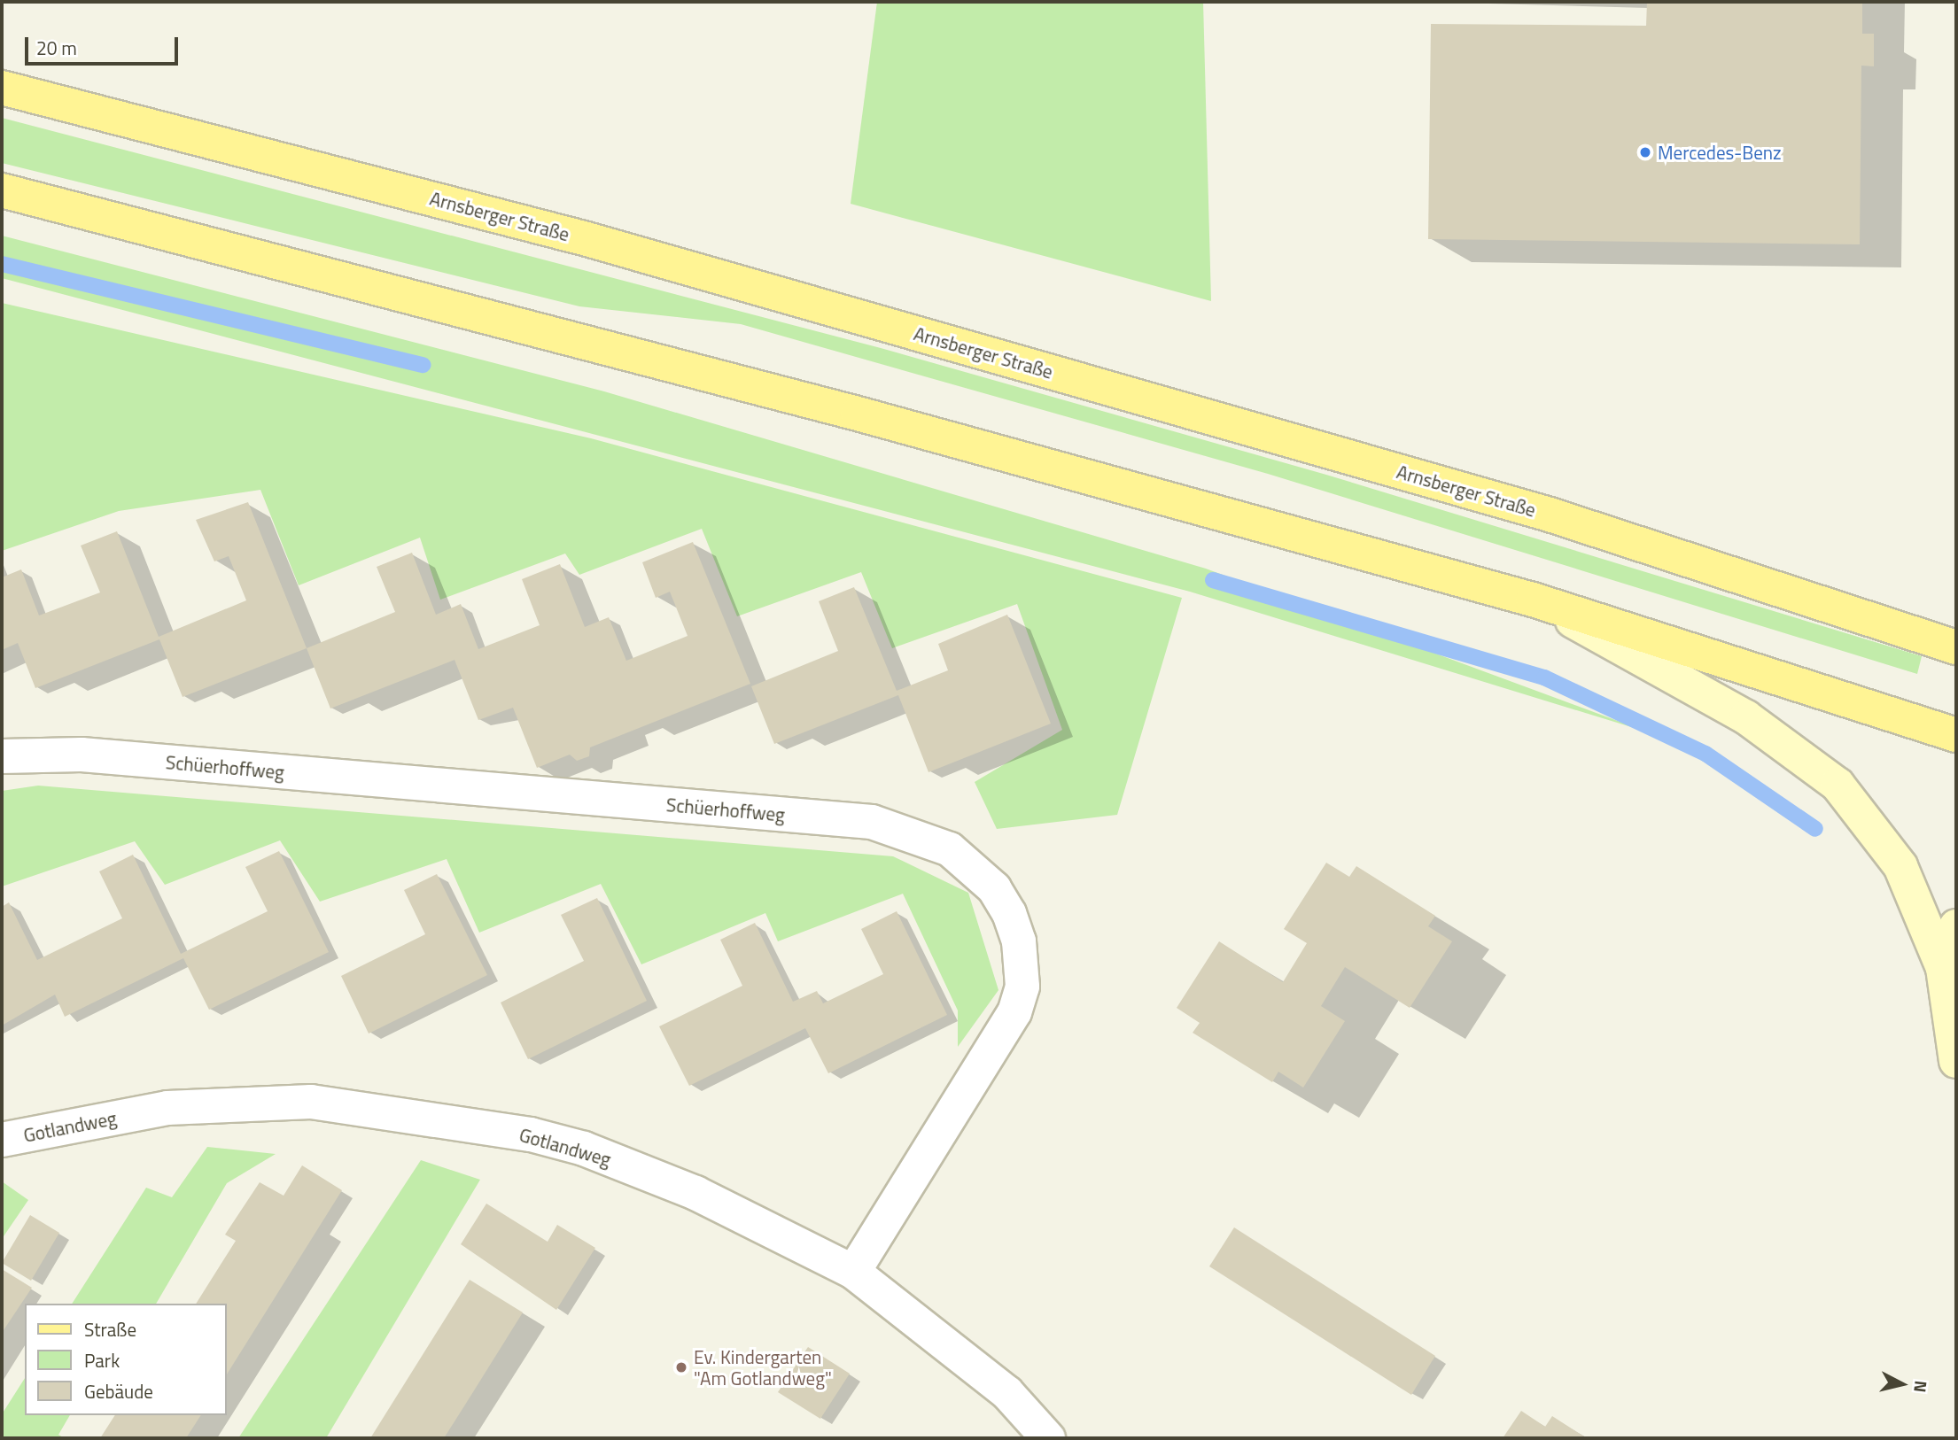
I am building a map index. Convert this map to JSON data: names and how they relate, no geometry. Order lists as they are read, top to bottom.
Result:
{
  "streets": {
    "main road": ["Arnsberger Straße"],
    "street": ["Schüerhoffweg", "Gotlandweg"]
  },
  "crossings": [
    ["Schüerhoffweg", "Gotlandweg"]
  ],
  "places": ["Mercedes-Benz", "Ev. Kindergarten \"Am Gotlandweg\""],
  "legend": ["Straße", "Park", "Gebäude"],
  "scale_bar": "20 m",
  "north": "right"
}
